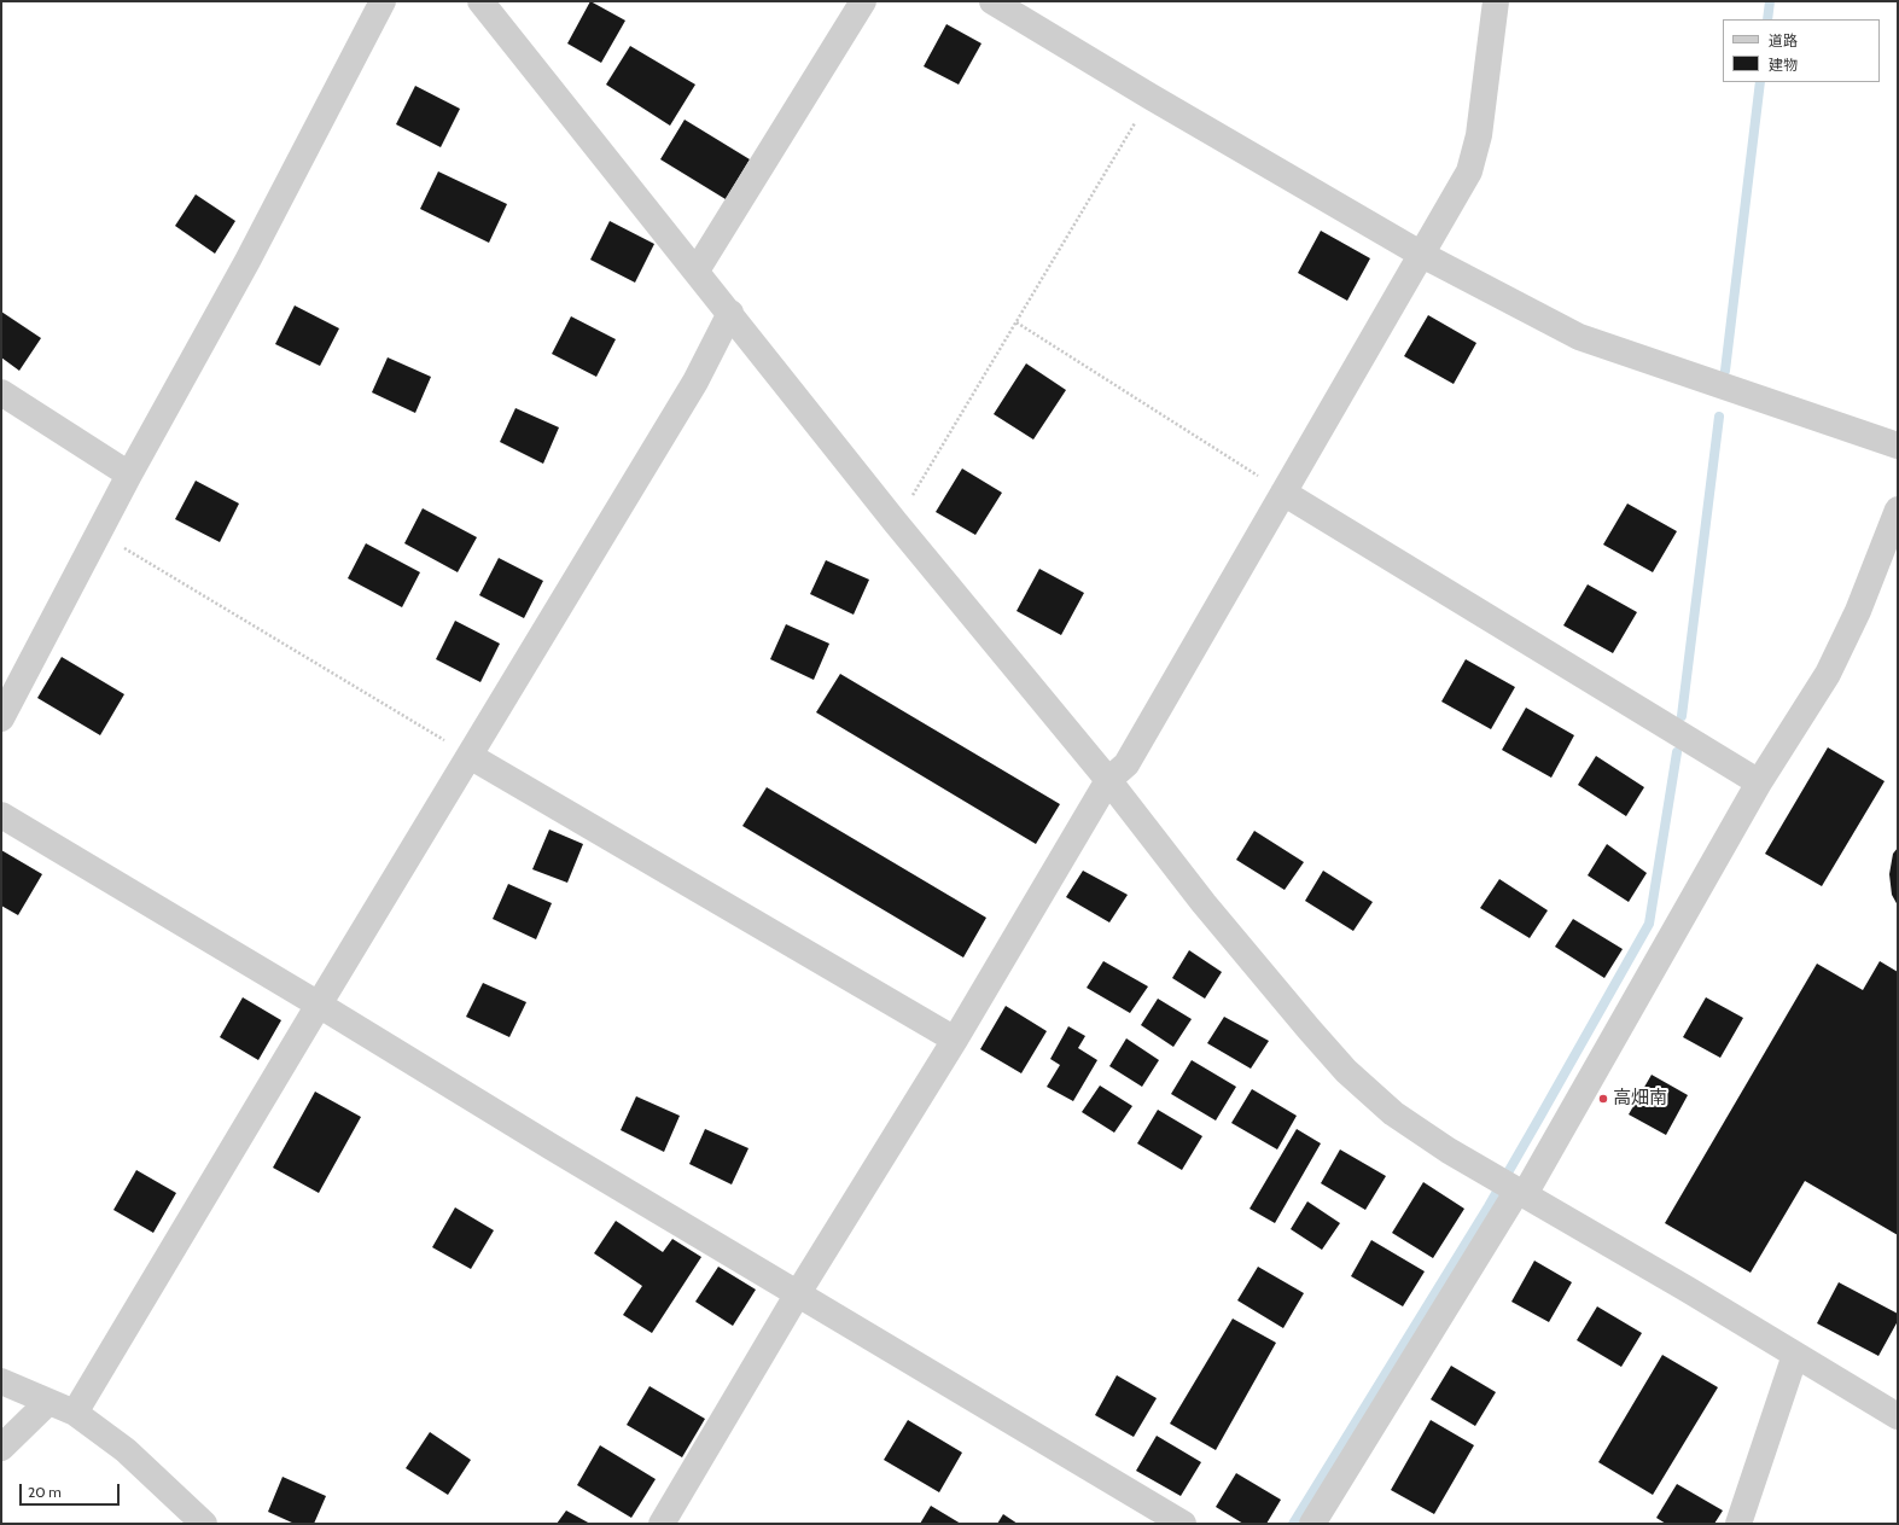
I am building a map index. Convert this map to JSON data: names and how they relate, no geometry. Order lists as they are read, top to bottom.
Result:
{
  "places": ["高畑南"],
  "legend": ["道路", "建物"],
  "scale_bar": "20 m"
}
